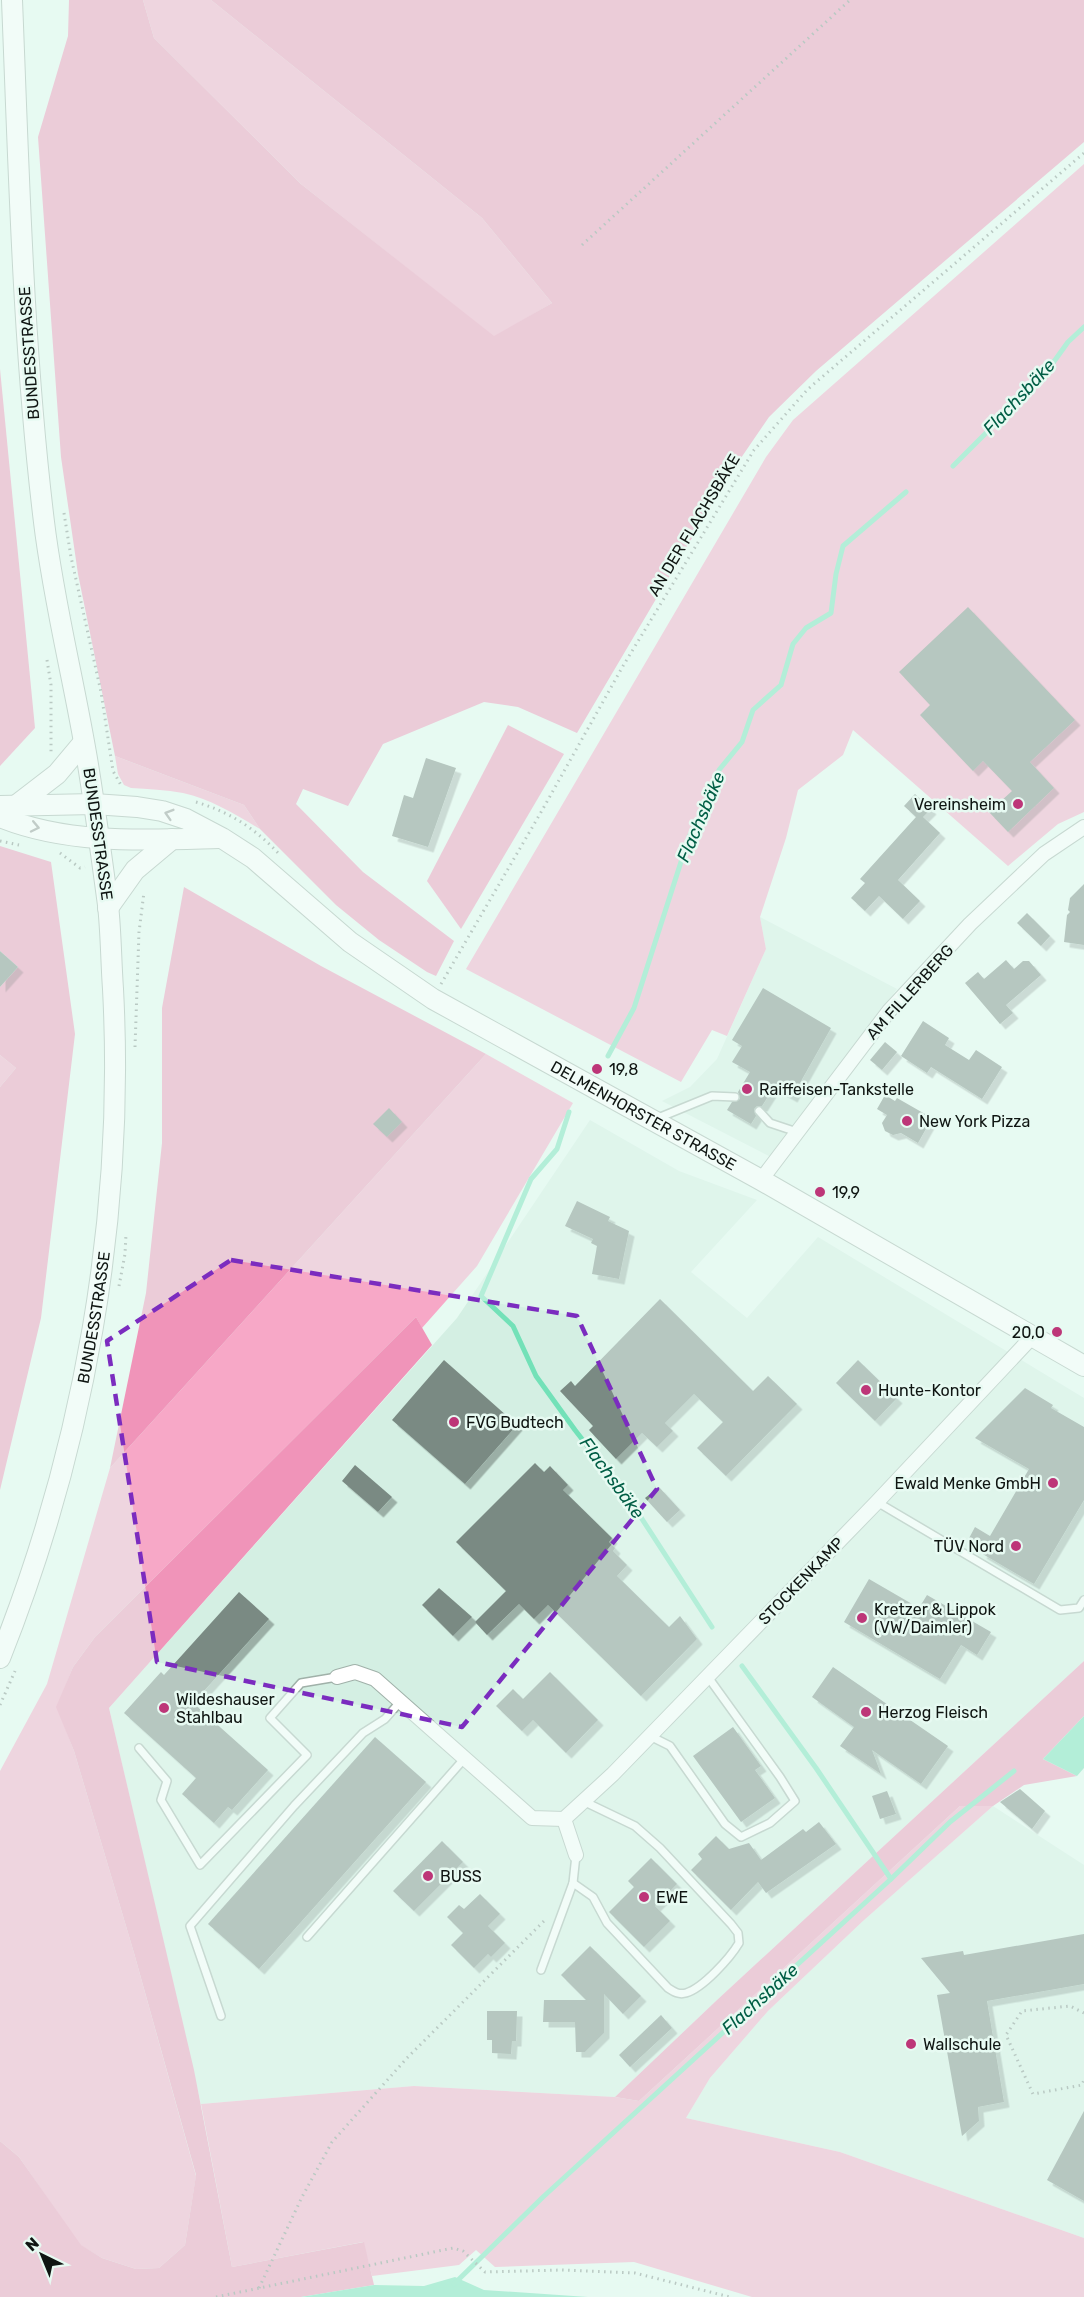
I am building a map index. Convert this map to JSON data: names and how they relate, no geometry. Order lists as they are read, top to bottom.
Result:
{
  "streets": {
    "main road": ["BUNDESSTRASSE", "DELMENHORSTER STRASSE"],
    "street": ["AM FILLERBERG", "STOCKENKAMP"],
    "path": ["AN DER FLACHSBÄKE"]
  },
  "crossings": [
    ["BUNDESSTRASSE", "DELMENHORSTER STRASSE"],
    ["AN DER FLACHSBÄKE", "DELMENHORSTER STRASSE"],
    ["AM FILLERBERG", "DELMENHORSTER STRASSE"],
    ["DELMENHORSTER STRASSE", "STOCKENKAMP"]
  ],
  "water": ["Flachsbäke"],
  "places": [
    "Vereinsheim",
    "19,8",
    "Raiffeisen-Tankstelle",
    "New York Pizza",
    "19,9",
    "20,0",
    "Hunte-Kontor",
    "FVG Budtech",
    "Ewald Menke GmbH",
    "TÜV Nord",
    "Kretzer & Lippok (VW/Daimler)",
    "Wildeshauser Stahlbau",
    "Herzog Fleisch",
    "BUSS",
    "EWE",
    "Wallschule"
  ],
  "north": "top left"
}
